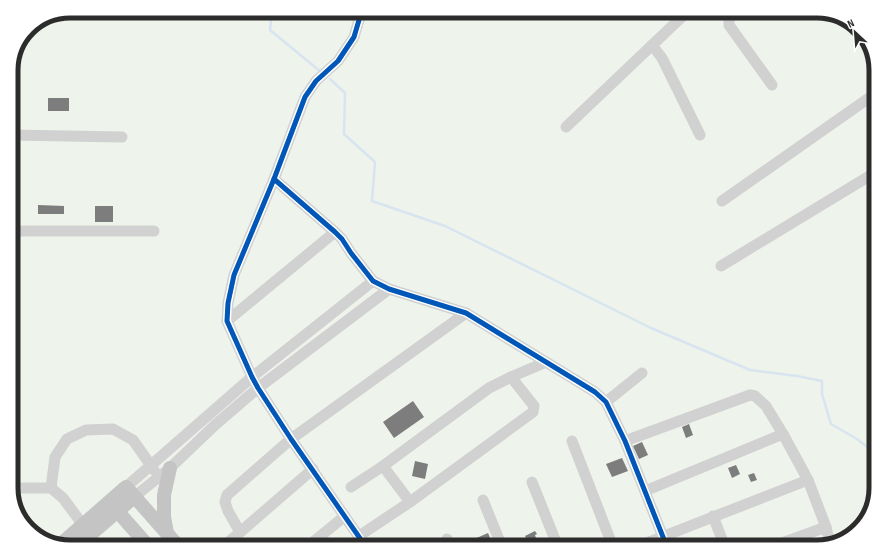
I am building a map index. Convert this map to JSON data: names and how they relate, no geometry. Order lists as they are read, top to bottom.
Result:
{
  "north": "top left"
}
